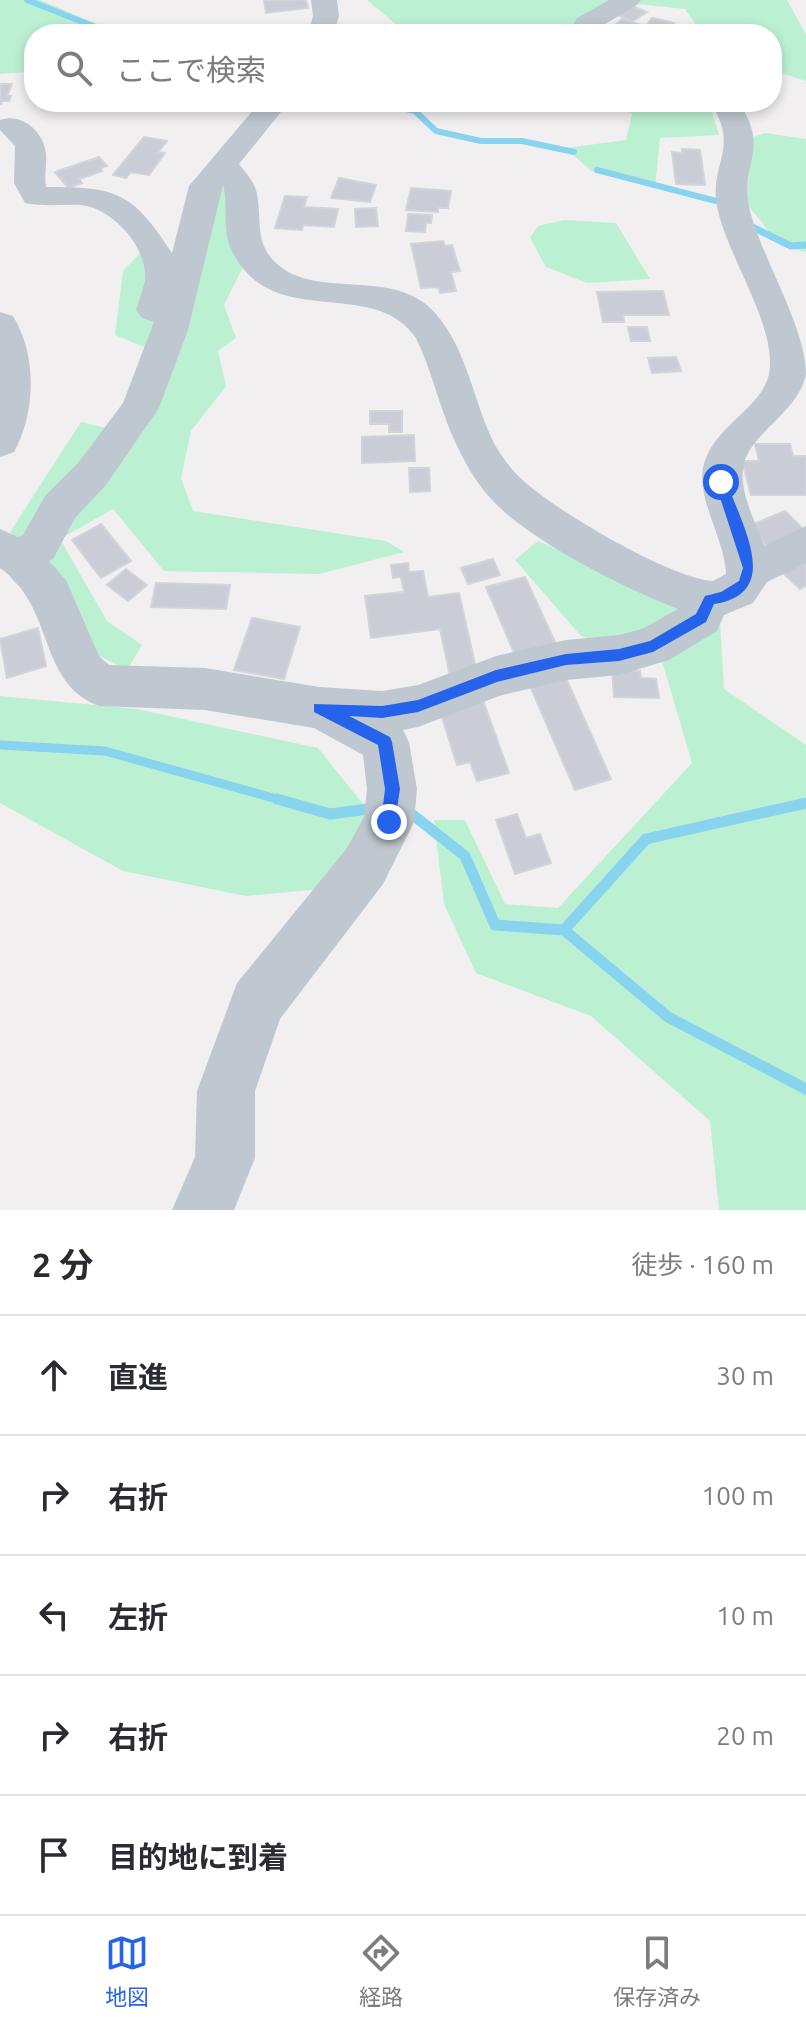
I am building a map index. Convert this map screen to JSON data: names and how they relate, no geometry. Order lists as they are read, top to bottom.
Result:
{
  "page": {
    "search": "ここで検索",
    "heading": ["2 分", "徒歩 · 160 m"],
    "list": [
      ["直進", "30 m"],
      ["右折", "100 m"],
      ["左折", "10 m"],
      ["右折", "20 m"],
      "目的地に到着"
    ],
    "nav": ["地図", "経路", "保存済み"]
  }
}
